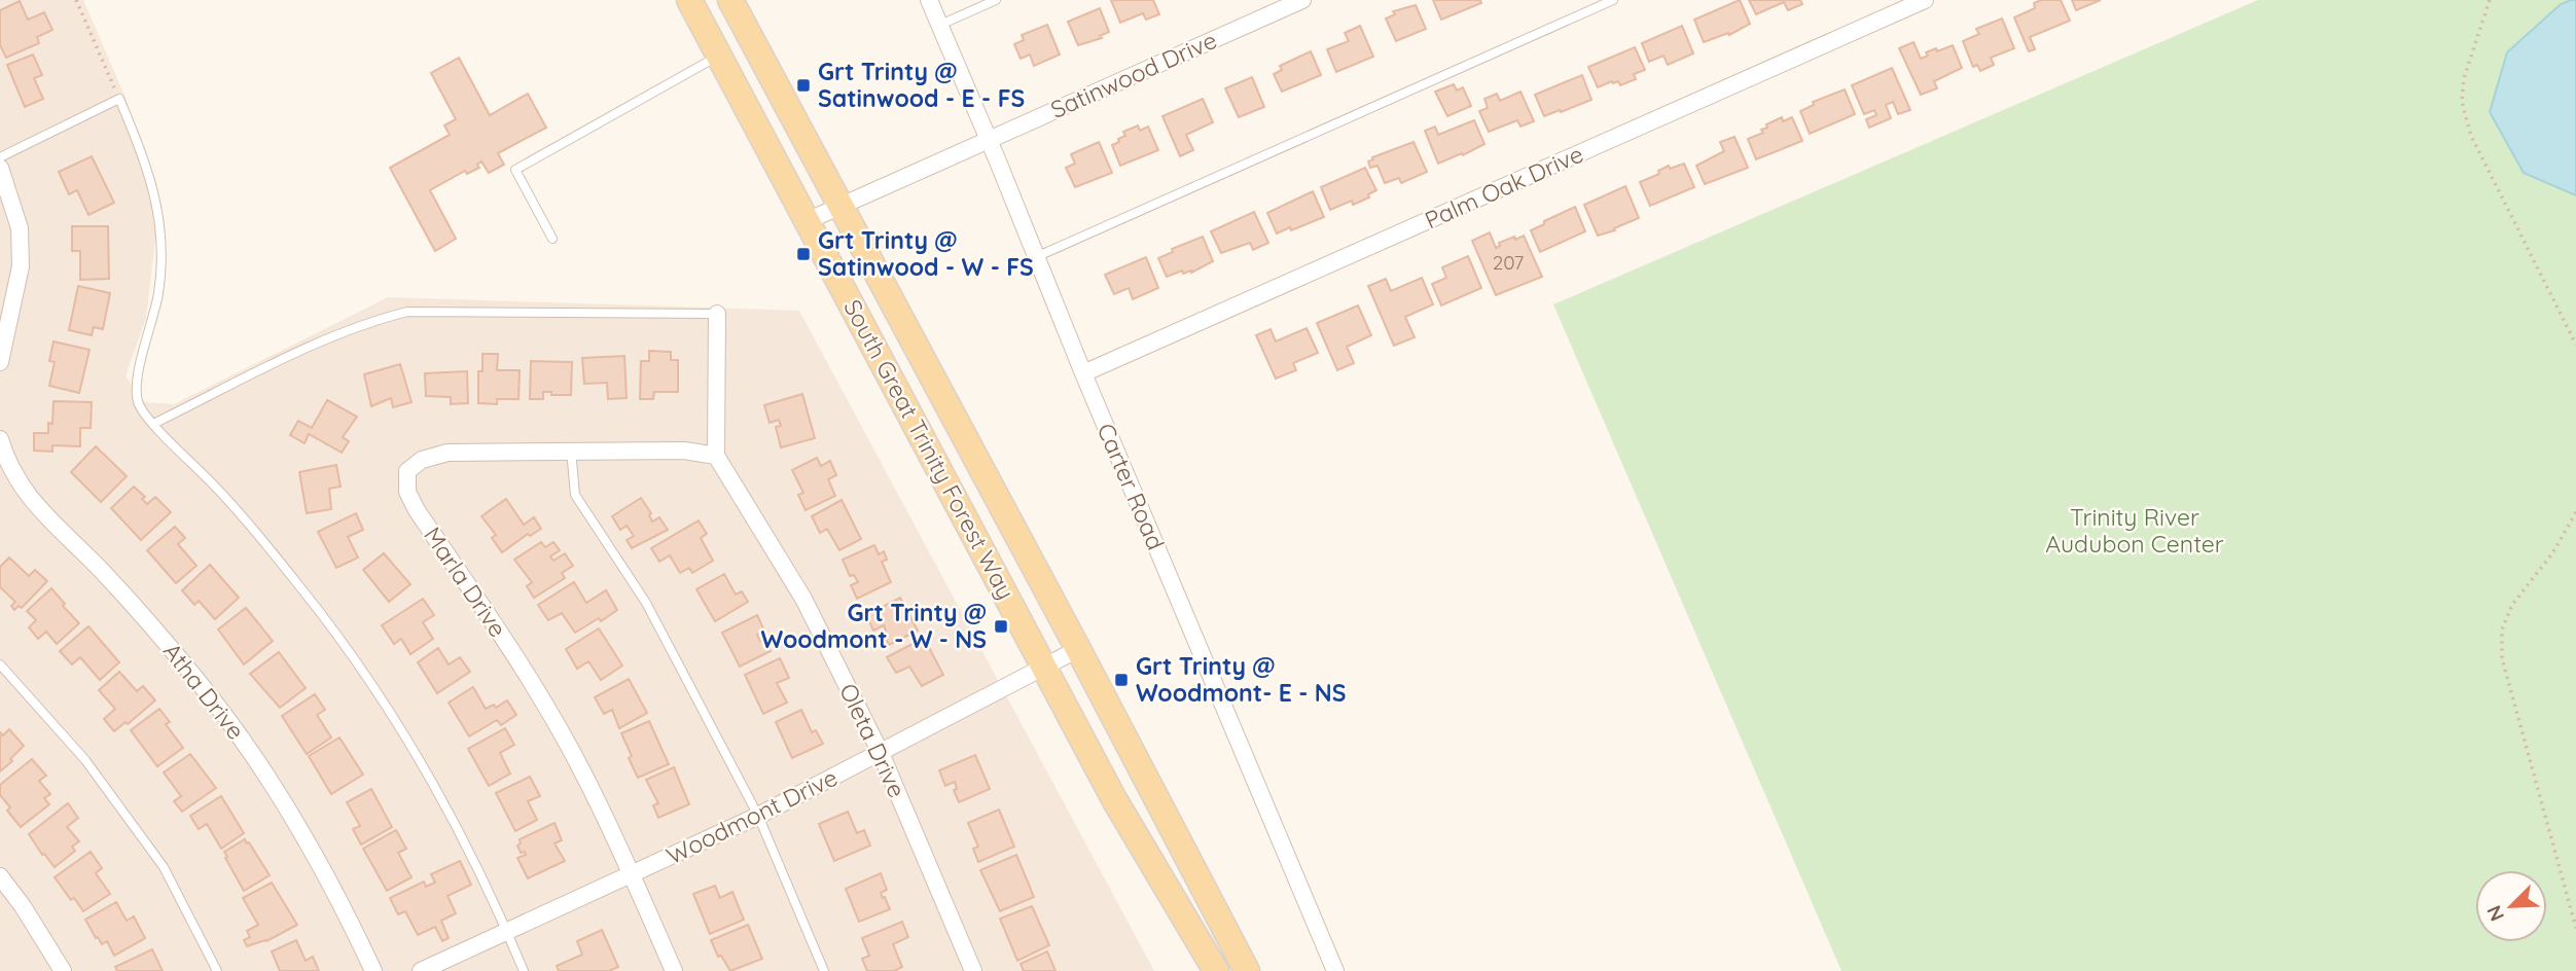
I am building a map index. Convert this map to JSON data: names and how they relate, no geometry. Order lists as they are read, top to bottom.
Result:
{
  "streets": {
    "main road": ["South Great Trinity Forest Way"],
    "street": [
      "Satinwood Drive",
      "Palm Oak Drive",
      "Carter Road",
      "Marla Drive",
      "Atha Drive",
      "Oleta Drive",
      "Woodmont Drive"
    ]
  },
  "crossings": [
    ["Satinwood Drive", "South Great Trinity Forest Way"],
    ["Satinwood Drive", "Carter Road"],
    ["Palm Oak Drive", "Carter Road"],
    ["South Great Trinity Forest Way", "Woodmont Drive"],
    ["Marla Drive", "Oleta Drive"],
    ["Marla Drive", "Woodmont Drive"],
    ["Oleta Drive", "Woodmont Drive"]
  ],
  "parks": ["Trinity River Audubon Center"],
  "places": {
    "transit": [
      "Grt Trinty @ Satinwood - E - FS",
      "Grt Trinty @ Satinwood - W - FS",
      "Grt Trinty @ Woodmont - W - NS",
      "Grt Trinty @ Woodmont- E - NS"
    ]
  },
  "house_numbers": ["207"],
  "north": "bottom left"
}
